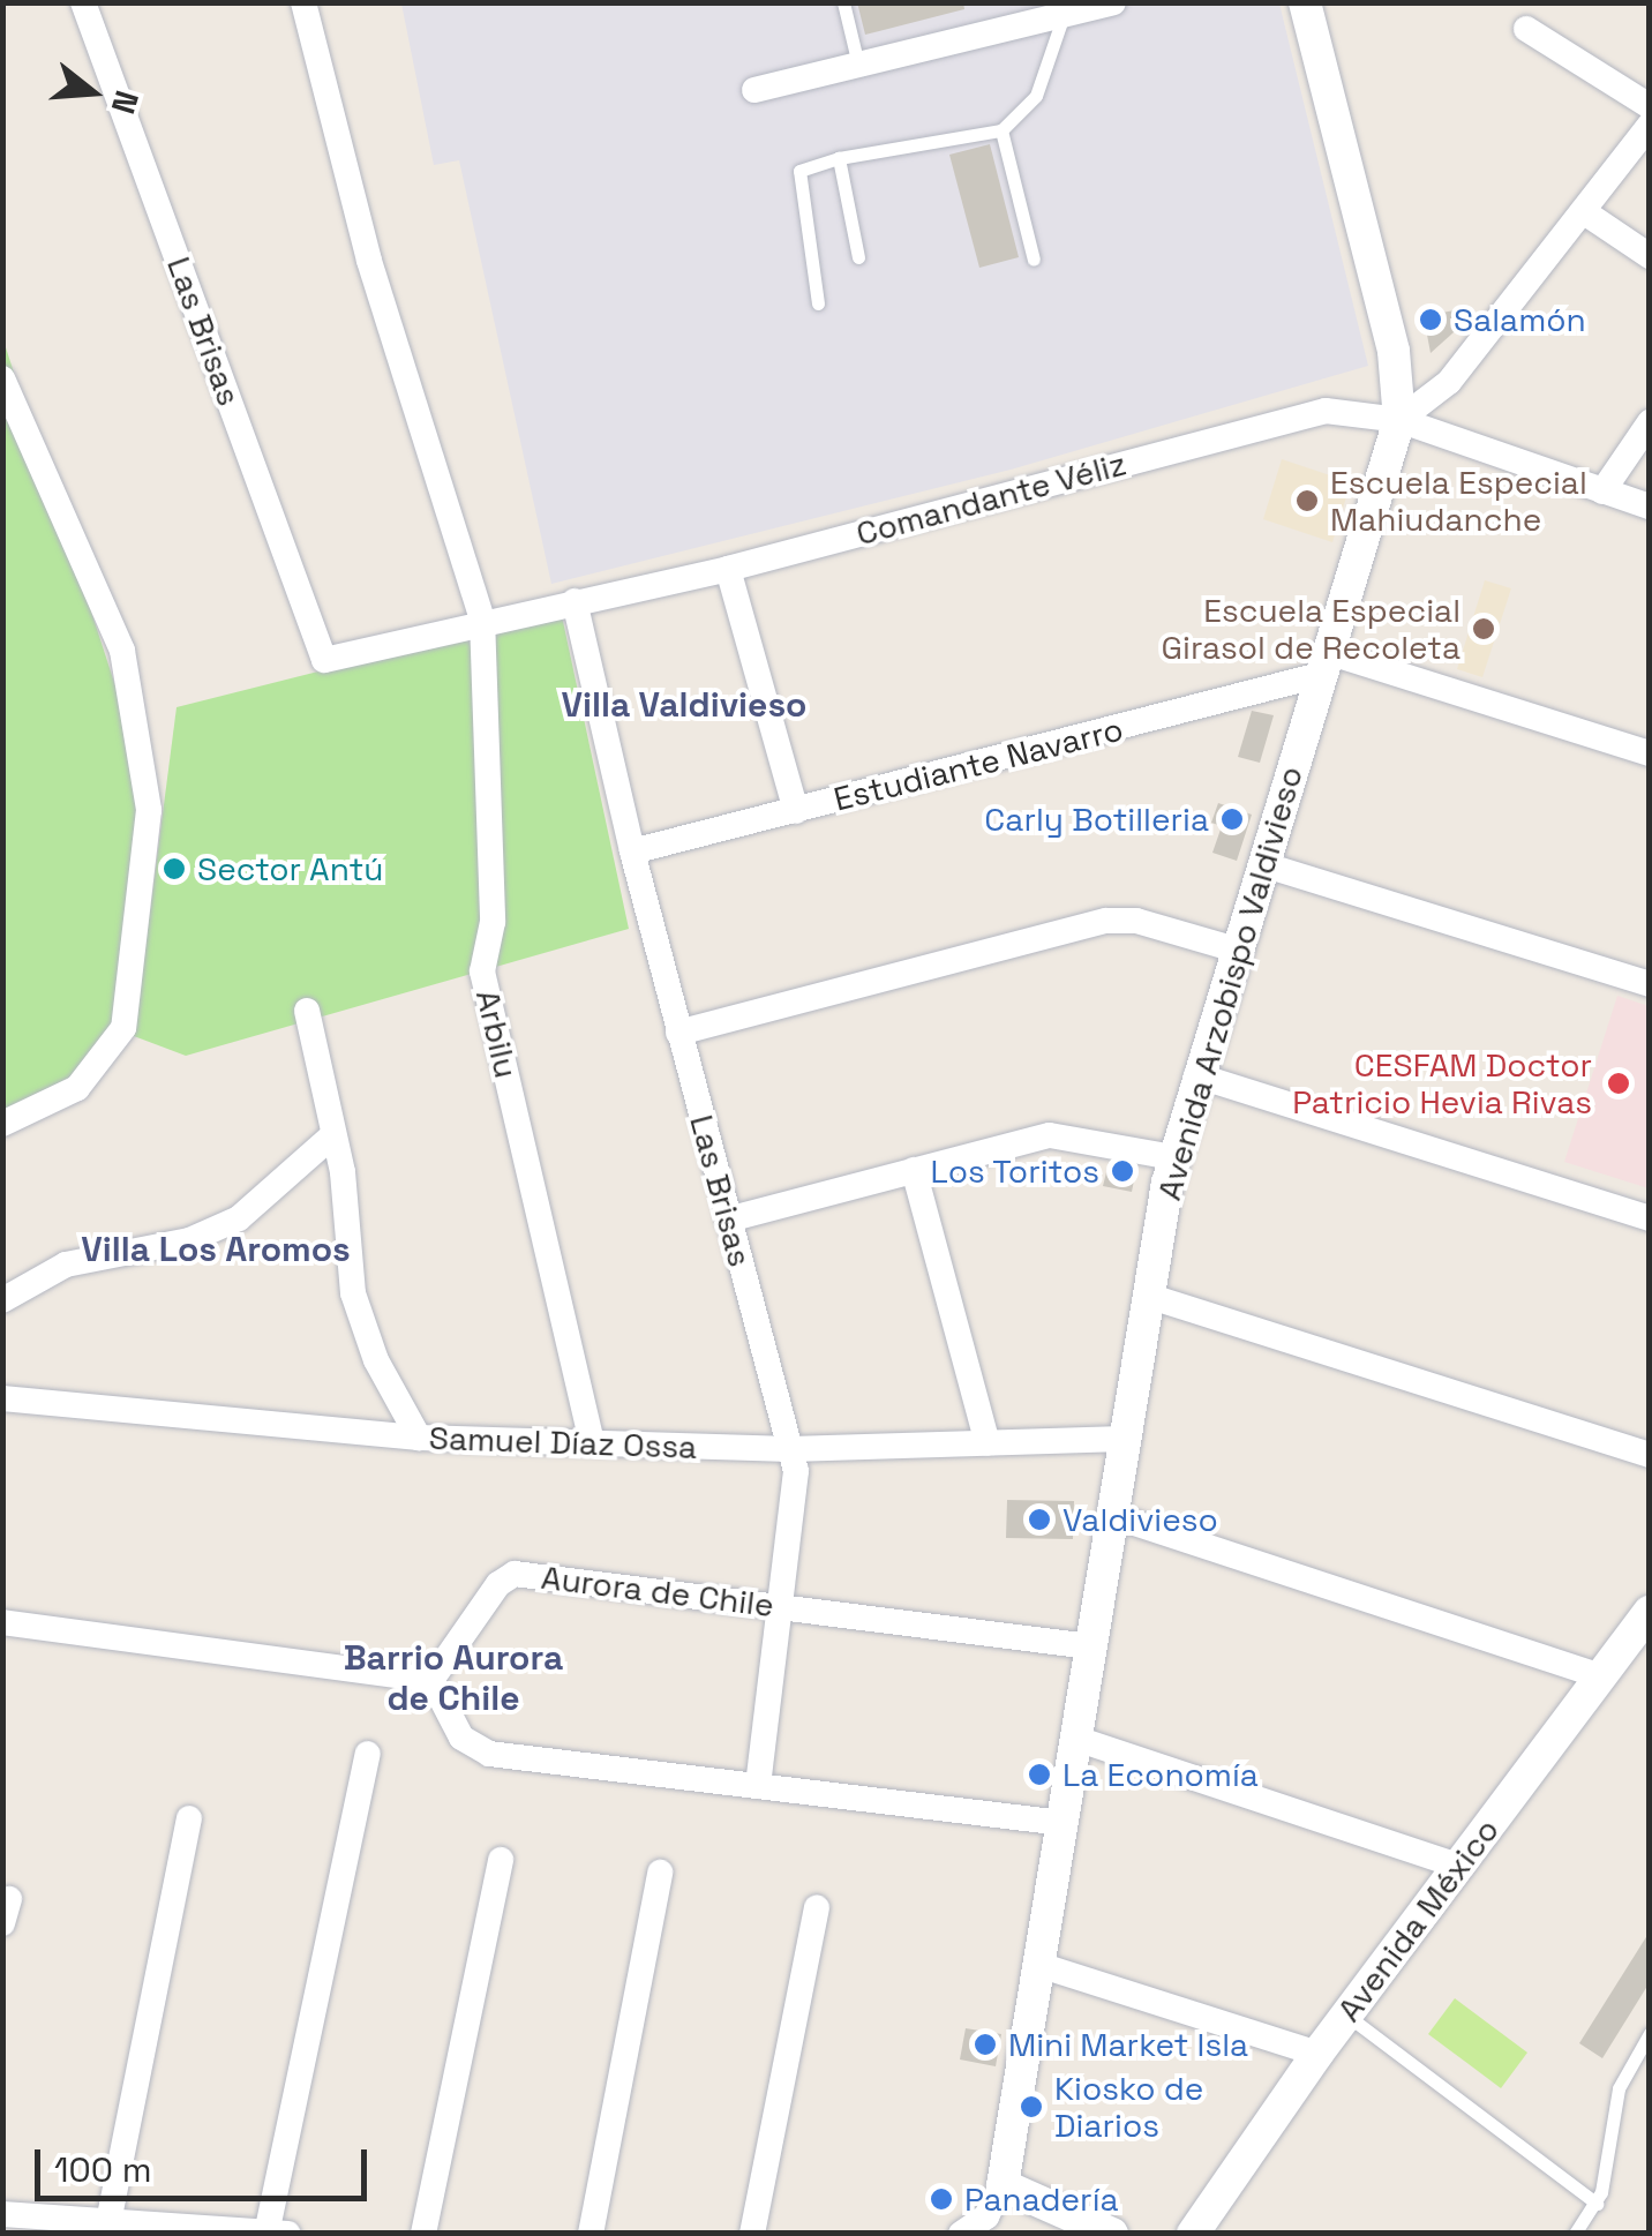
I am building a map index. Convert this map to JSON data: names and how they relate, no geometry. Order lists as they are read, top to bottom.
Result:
{
  "streets": {
    "street": [
      "Las Brisas",
      "Comandante Véliz",
      "Estudiante Navarro",
      "Avenida Arzobispo Valdivieso",
      "Arbilu",
      "Samuel Díaz Ossa",
      "Aurora de Chile",
      "Avenida México"
    ]
  },
  "crossings": [
    ["Las Brisas", "Comandante Véliz"],
    ["Las Brisas", "Estudiante Navarro"],
    ["Las Brisas", "Samuel Díaz Ossa"],
    ["Las Brisas", "Aurora de Chile"],
    ["Comandante Véliz", "Avenida Arzobispo Valdivieso"],
    ["Comandante Véliz", "Arbilu"],
    ["Estudiante Navarro", "Avenida Arzobispo Valdivieso"],
    ["Avenida Arzobispo Valdivieso", "Samuel Díaz Ossa"],
    ["Avenida Arzobispo Valdivieso", "Aurora de Chile"],
    ["Arbilu", "Samuel Díaz Ossa"]
  ],
  "districts": ["Villa Valdivieso", "Villa Los Aromos", "Barrio Aurora de Chile"],
  "places": [
    "Salamón",
    "Escuela Especial Mahiudanche",
    "Escuela Especial Girasol de Recoleta",
    "Carly Botilleria",
    "Sector Antú",
    "CESFAM Doctor Patricio Hevia Rivas",
    "Los Toritos",
    "Valdivieso",
    "La Economía",
    "Mini Market Isla",
    "Kiosko de Diarios",
    "Panadería"
  ],
  "scale_bar": "100 m",
  "north": "right"
}
